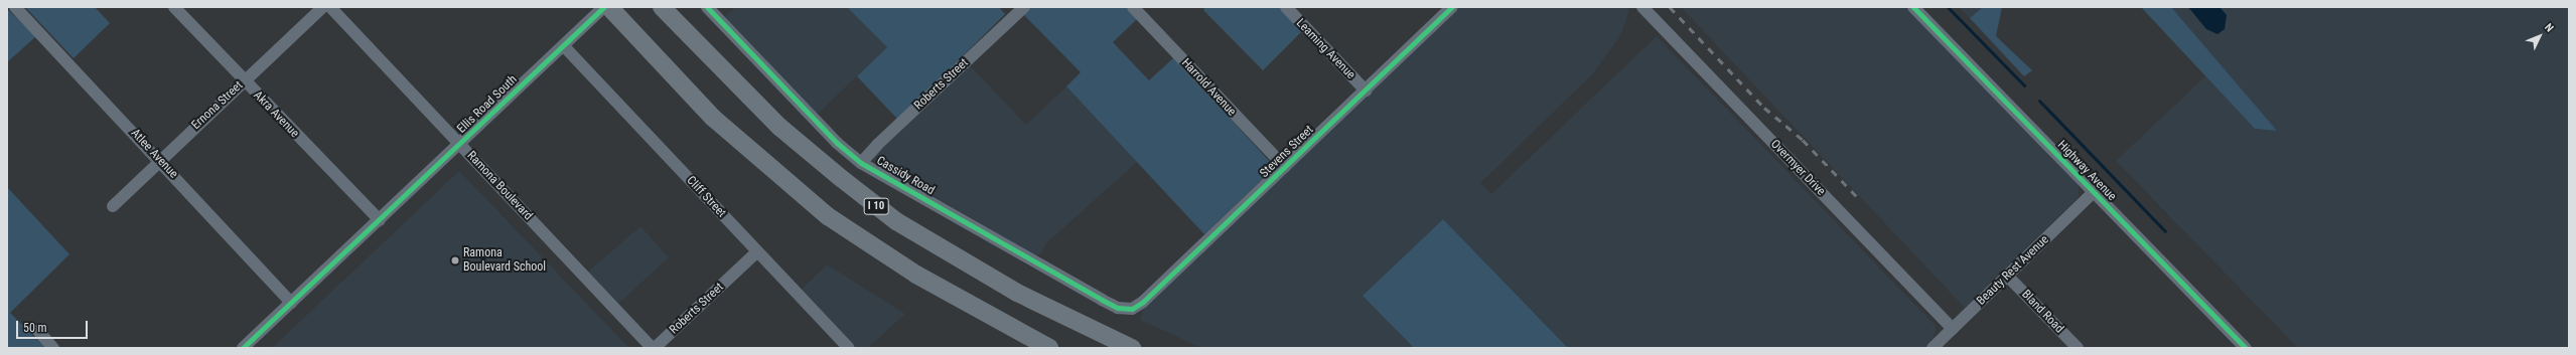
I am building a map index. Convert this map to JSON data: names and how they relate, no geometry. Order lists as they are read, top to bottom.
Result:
{
  "streets": {
    "highway": ["I 10"],
    "street": [
      "Leaming Avenue",
      "Roberts Street",
      "Harrold Avenue",
      "Ellis Road South",
      "Ernona Street",
      "Akra Avenue",
      "Stevens Street",
      "Atlee Avenue",
      "Overmyer Drive",
      "Highway Avenue",
      "Cassidy Road",
      "Ramona Boulevard",
      "Cliff Street",
      "Beauty Rest Avenue",
      "Bland Road"
    ]
  },
  "crossings": [
    ["Leaming Avenue", "Stevens Street"],
    ["Roberts Street", "Cassidy Road"],
    ["Roberts Street", "Ramona Boulevard"],
    ["Roberts Street", "Cliff Street"],
    ["Harrold Avenue", "Stevens Street"],
    ["Ellis Road South", "Akra Avenue"],
    ["Ellis Road South", "Atlee Avenue"],
    ["Ellis Road South", "Ramona Boulevard"],
    ["Ellis Road South", "Cliff Street"],
    ["Ernona Street", "Akra Avenue"],
    ["Ernona Street", "Atlee Avenue"],
    ["Stevens Street", "Cassidy Road"],
    ["Overmyer Drive", "Beauty Rest Avenue"],
    ["Highway Avenue", "Beauty Rest Avenue"],
    ["Beauty Rest Avenue", "Bland Road"]
  ],
  "places": ["Ramona Boulevard School"],
  "scale_bar": "50 m",
  "north": "top right"
}
